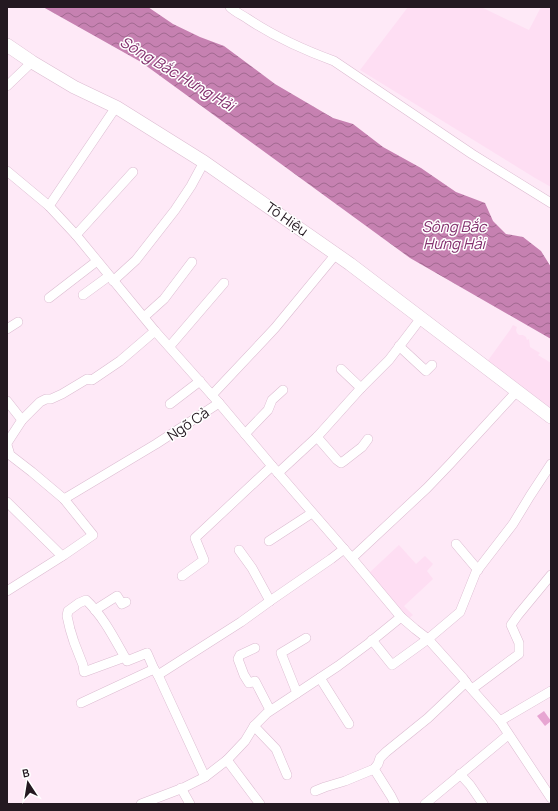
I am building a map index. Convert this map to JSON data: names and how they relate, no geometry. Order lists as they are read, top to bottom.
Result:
{
  "streets": {
    "main road": ["Tô Hiệu"],
    "street": ["Ngõ Cả"]
  },
  "water": ["Sông Bắc Hưng Hải"],
  "north": "top"
}
